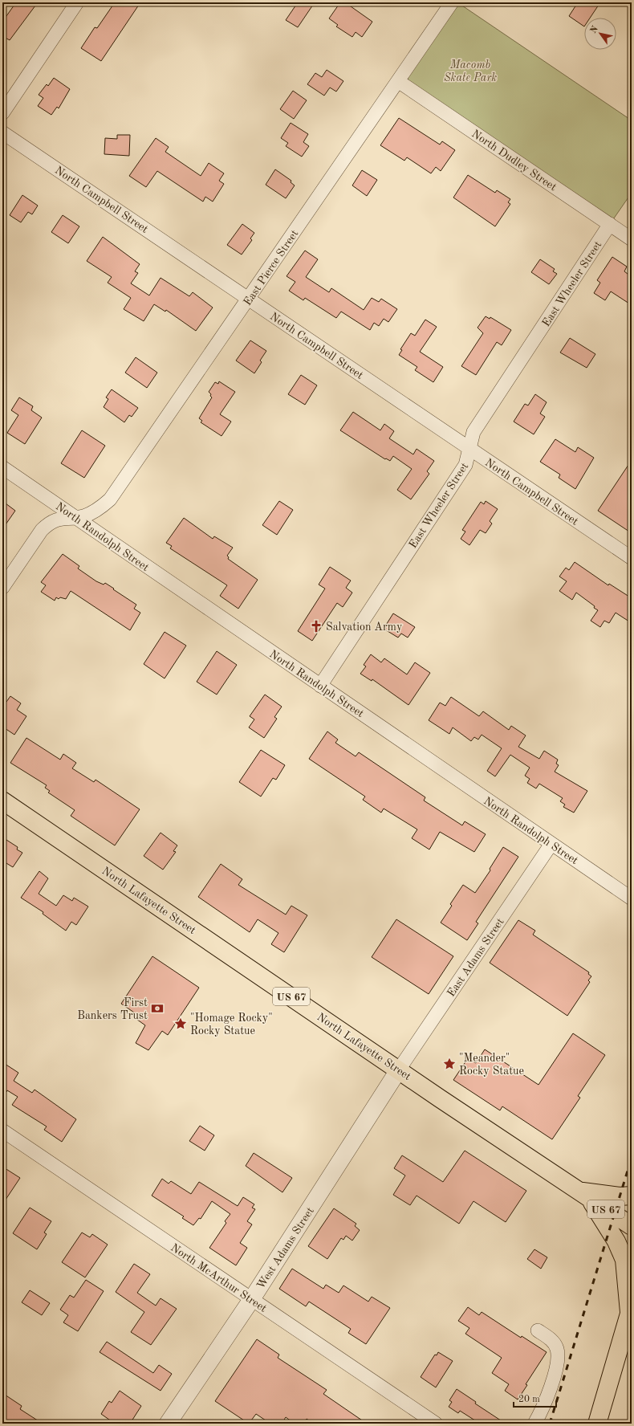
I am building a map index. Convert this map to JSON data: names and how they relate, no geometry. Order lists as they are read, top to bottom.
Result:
{
  "streets": {
    "main road": ["North Lafayette Street", "US 67"],
    "street": [
      "North Dudley Street",
      "North Campbell Street",
      "East Pierce Street",
      "East Wheeler Street",
      "North Randolph Street",
      "East Adams Street",
      "West Adams Street",
      "North McArthur Street"
    ]
  },
  "crossings": [
    ["North Dudley Street", "East Pierce Street"],
    ["North Dudley Street", "East Wheeler Street"],
    ["North Campbell Street", "East Pierce Street"],
    ["North Campbell Street", "East Wheeler Street"],
    ["East Pierce Street", "North Randolph Street"],
    ["East Wheeler Street", "North Randolph Street"],
    ["North Randolph Street", "East Adams Street"],
    ["North Lafayette Street", "East Adams Street"],
    ["North Lafayette Street", "US 67"],
    ["North Lafayette Street", "West Adams Street"],
    ["East Adams Street", "West Adams Street"],
    ["West Adams Street", "North McArthur Street"]
  ],
  "parks": ["Macomb Skate Park"],
  "places": {
    "church": ["Salvation Army"],
    "bank": ["First Bankers Trust"],
    "place": ["\"Homage Rocky\" Rocky Statue", "\"Meander\" Rocky Statue"]
  },
  "scale_bar": "20 m",
  "north": "top left"
}
